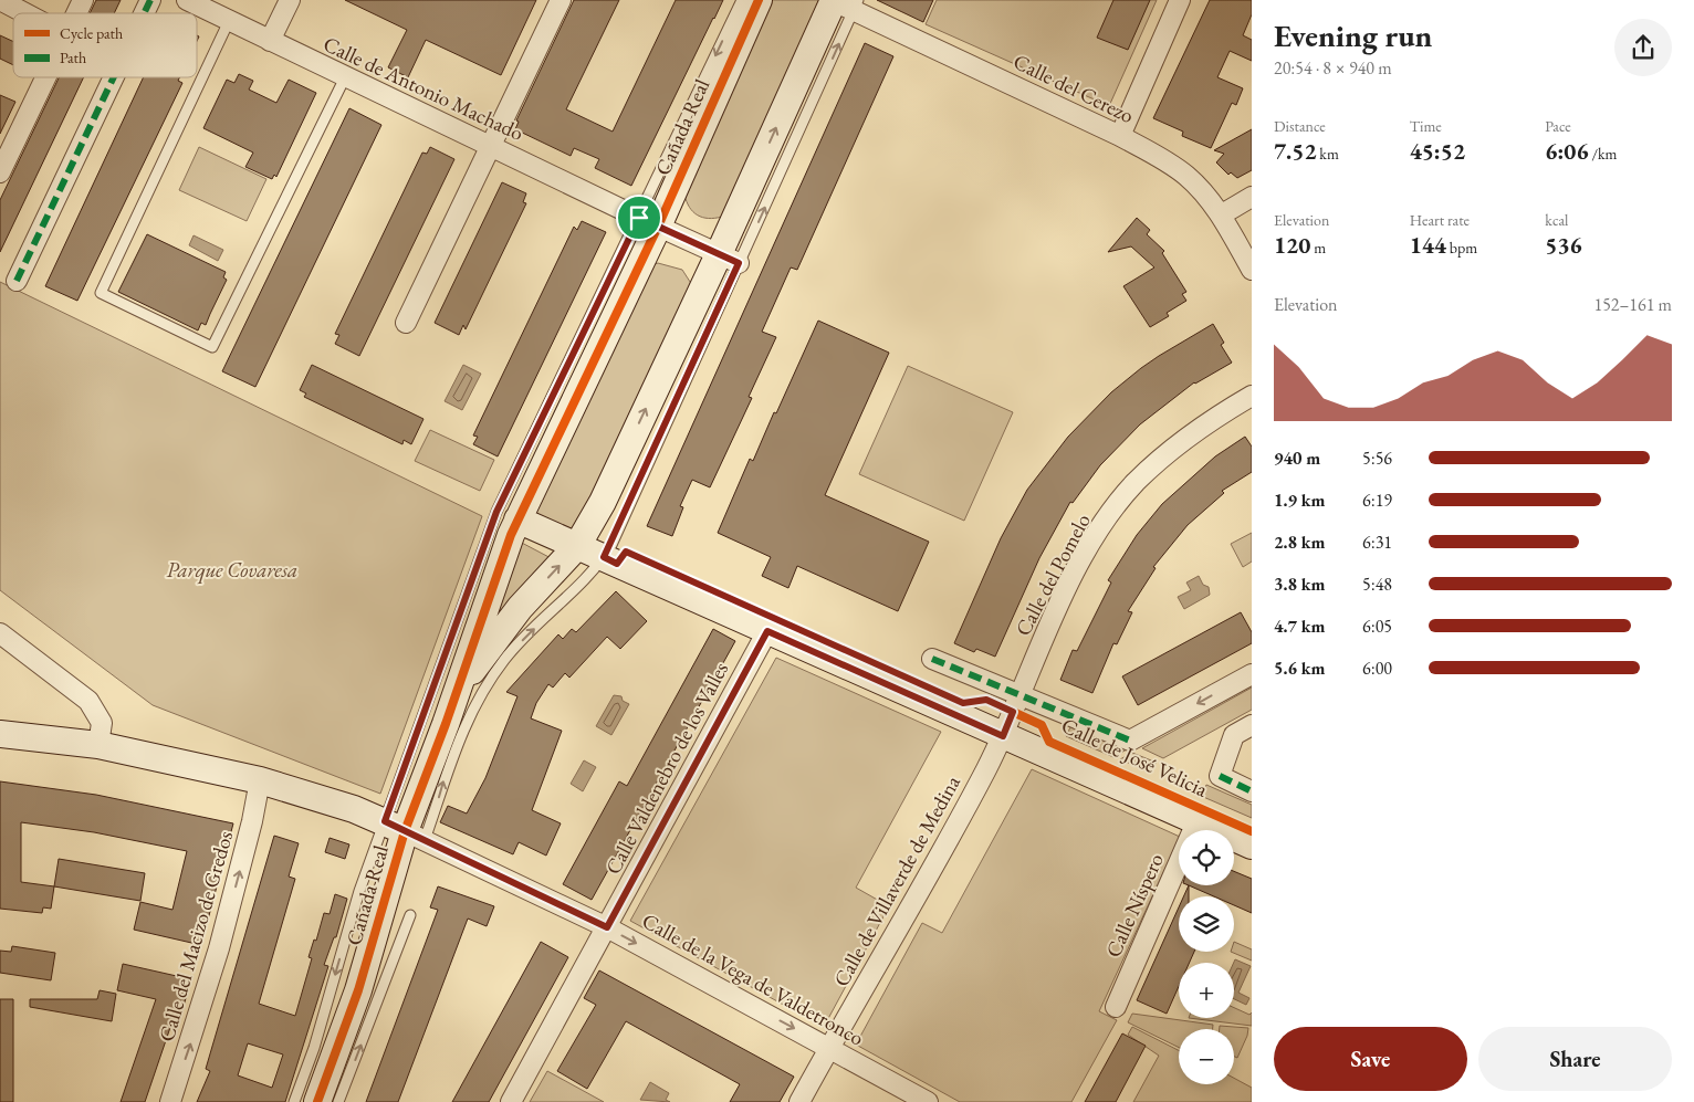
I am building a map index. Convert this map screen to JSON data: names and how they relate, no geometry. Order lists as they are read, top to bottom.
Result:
{
  "streets": {
    "street": [
      "Calle de Antonio Machado",
      "Calle del Cerezo",
      "Cañada Real",
      "Calle del Pomelo",
      "Calle de José Velicia",
      "Calle Valdenebro de los Valles",
      "Calle de Villaverde de Medina",
      "Calle Níspero",
      "Calle del Macizo de Gredos",
      "Calle de la Vega de Valdetronco"
    ]
  },
  "crossings": [
    ["Calle de Antonio Machado", "Cañada Real"],
    ["Calle del Cerezo", "Cañada Real"],
    ["Cañada Real", "Calle de José Velicia"],
    ["Cañada Real", "Calle de la Vega de Valdetronco"],
    ["Calle del Pomelo", "Calle de José Velicia"],
    ["Calle del Pomelo", "Calle de Villaverde de Medina"],
    ["Calle de José Velicia", "Calle Valdenebro de los Valles"],
    ["Calle de José Velicia", "Calle de Villaverde de Medina"],
    ["Calle de José Velicia", "Calle Níspero"],
    ["Calle Valdenebro de los Valles", "Calle de la Vega de Valdetronco"],
    ["Calle de Villaverde de Medina", "Calle de la Vega de Valdetronco"]
  ],
  "one_way": ["Calle del Macizo de Gredos", "Calle de la Vega de Valdetronco"],
  "parks": ["Parque Covaresa"],
  "legend": ["Cycle path", "Path"],
  "page": {
    "heading": ["Evening run", "20:54 · 8 × 940 m"],
    "stats": [
      ["Distance", "7.52 km"],
      ["Time", "45:52"],
      ["Pace", "6:06 /km"],
      ["Elevation", "120 m"],
      ["Heart rate", "144 bpm"],
      ["kcal", "536"]
    ],
    "chart": ["Elevation", "152–161 m"],
    "list": [
      {
        "name": "940 m",
        "note": "5:56"
      },
      {
        "name": "1.9 km",
        "note": "6:19"
      },
      {
        "name": "2.8 km",
        "note": "6:31"
      },
      {
        "name": "3.8 km",
        "note": "5:48"
      },
      {
        "name": "4.7 km",
        "note": "6:05"
      },
      {
        "name": "5.6 km",
        "note": "6:00"
      }
    ],
    "map_buttons": ["+", "−"],
    "buttons": ["Save", "Share"]
  }
}
